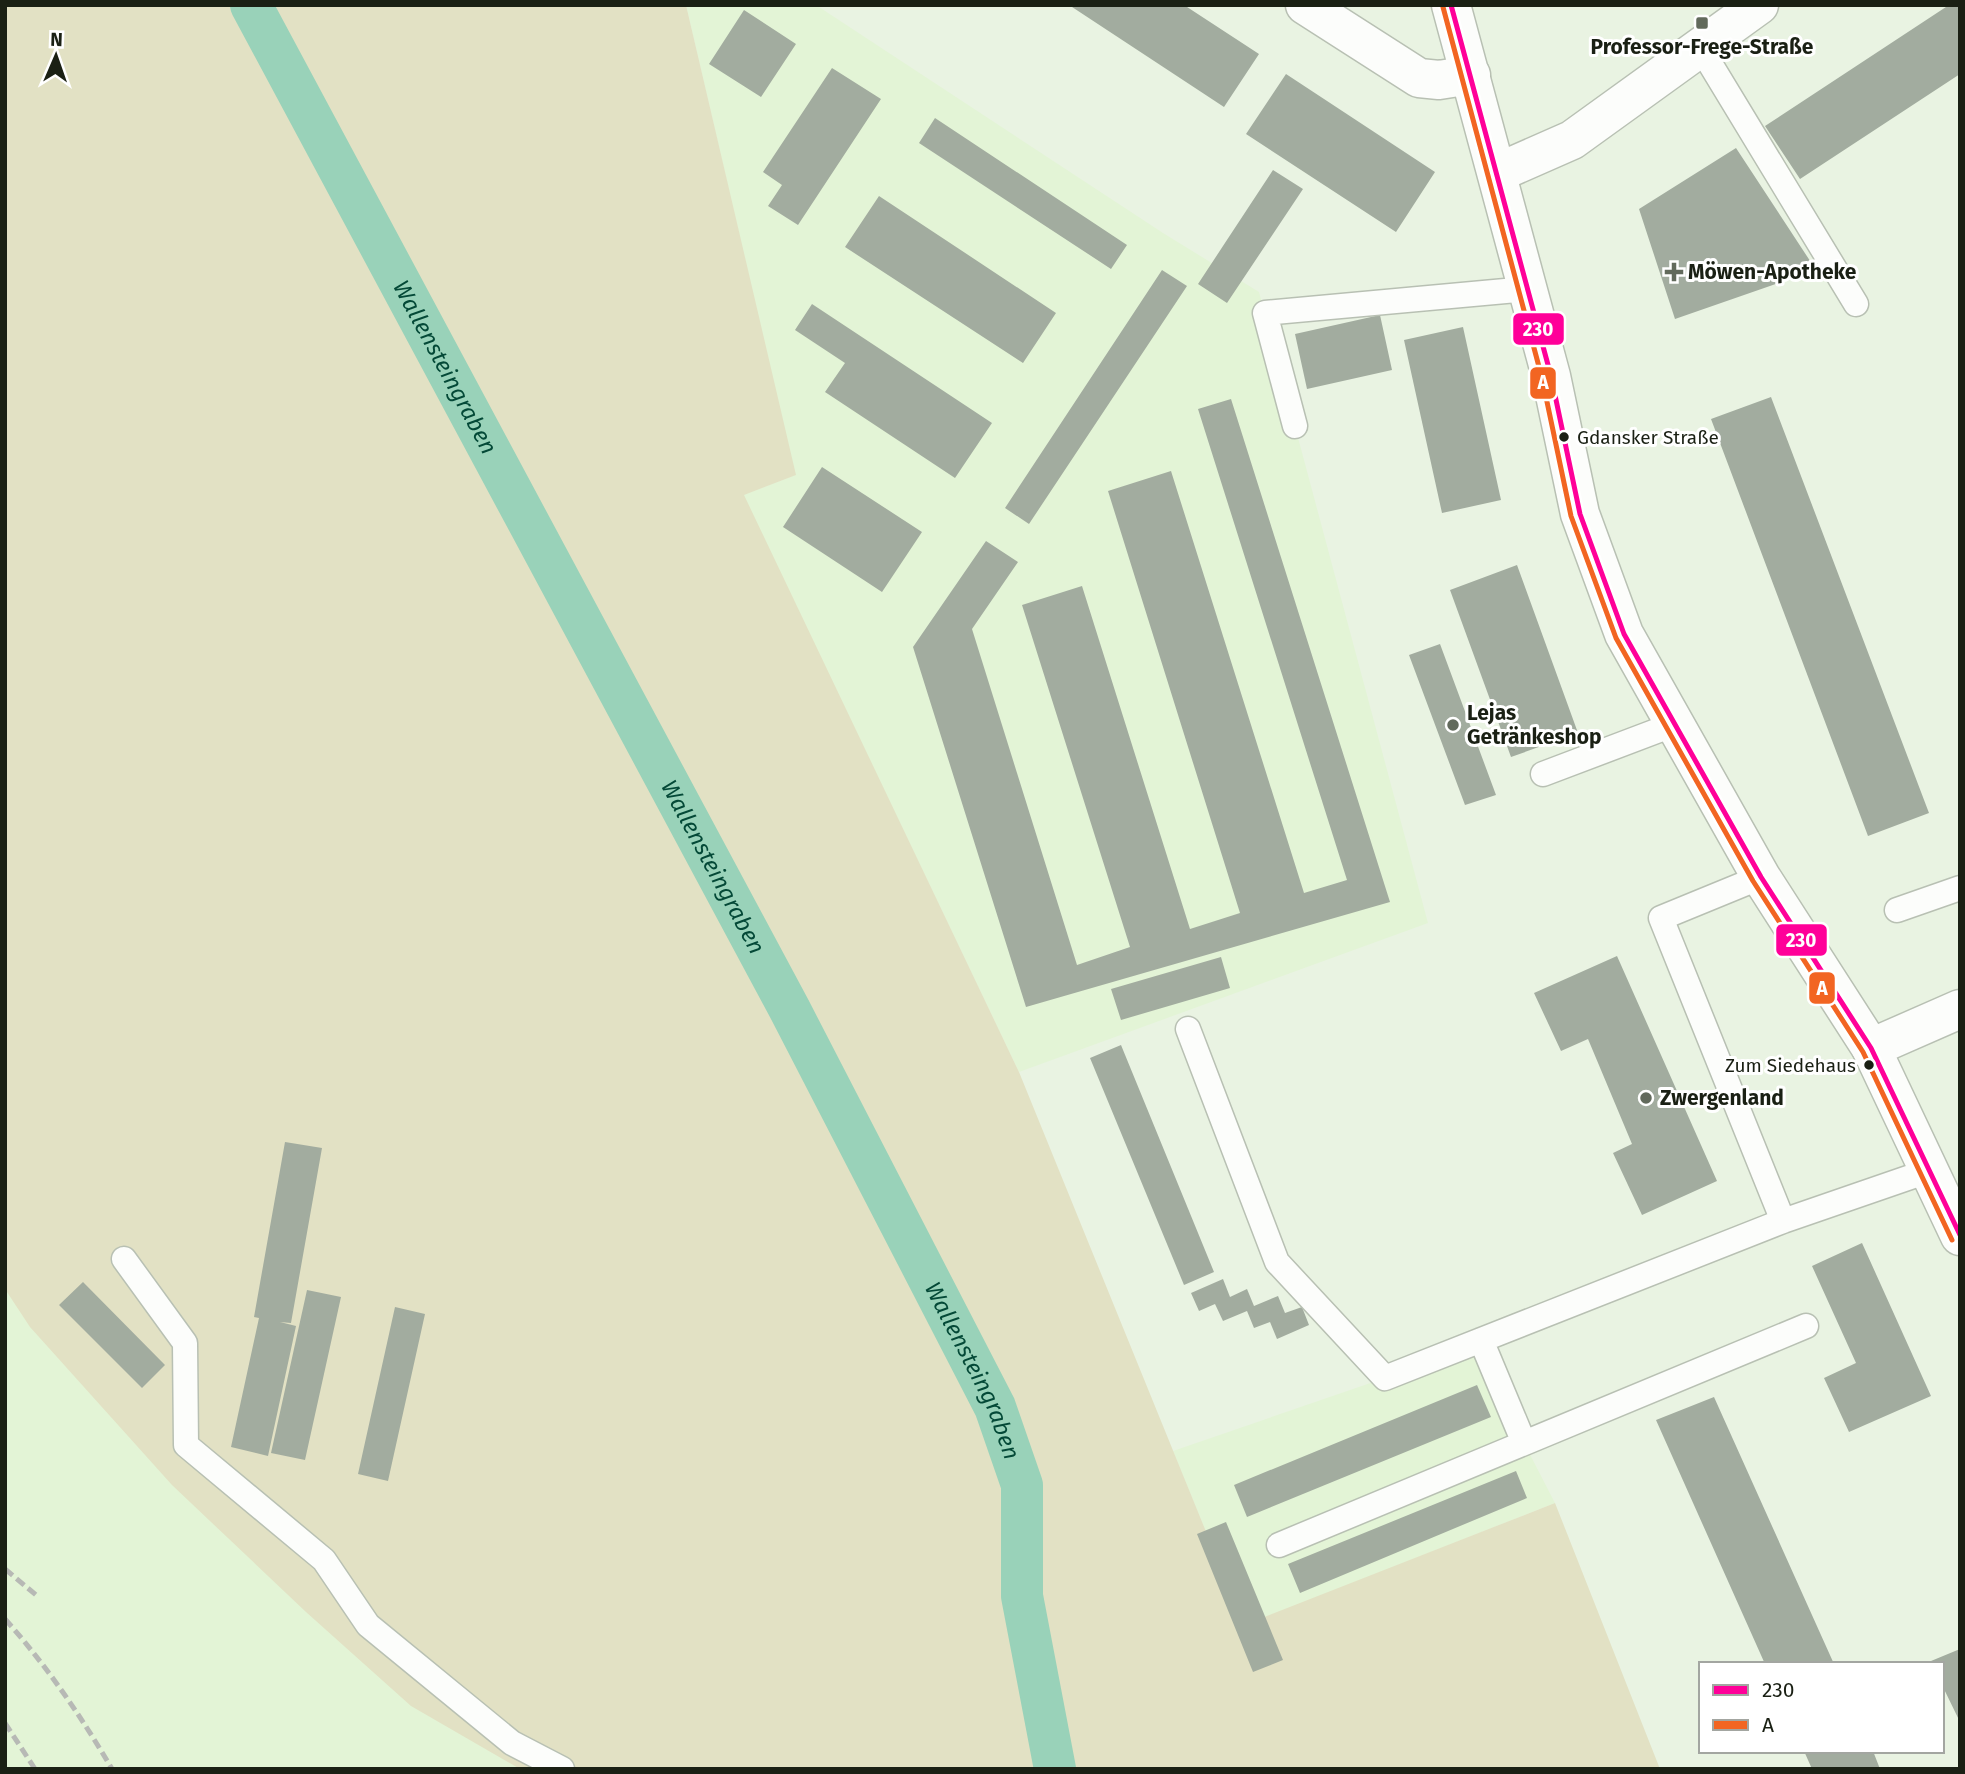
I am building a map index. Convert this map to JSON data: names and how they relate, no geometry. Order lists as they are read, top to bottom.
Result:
{
  "water": ["Wallensteingraben"],
  "places": {
    "transit": ["Professor-Frege-Straße"],
    "health": ["Möwen-Apotheke"],
    "other": [
      "Gdansker Straße",
      "Lejas Getränkeshop",
      "Zum Siedehaus",
      "Zwergenland"
    ]
  },
  "lines": ["transit line 230", "transit line A"],
  "legend": ["230", "A"],
  "north": "top"
}
